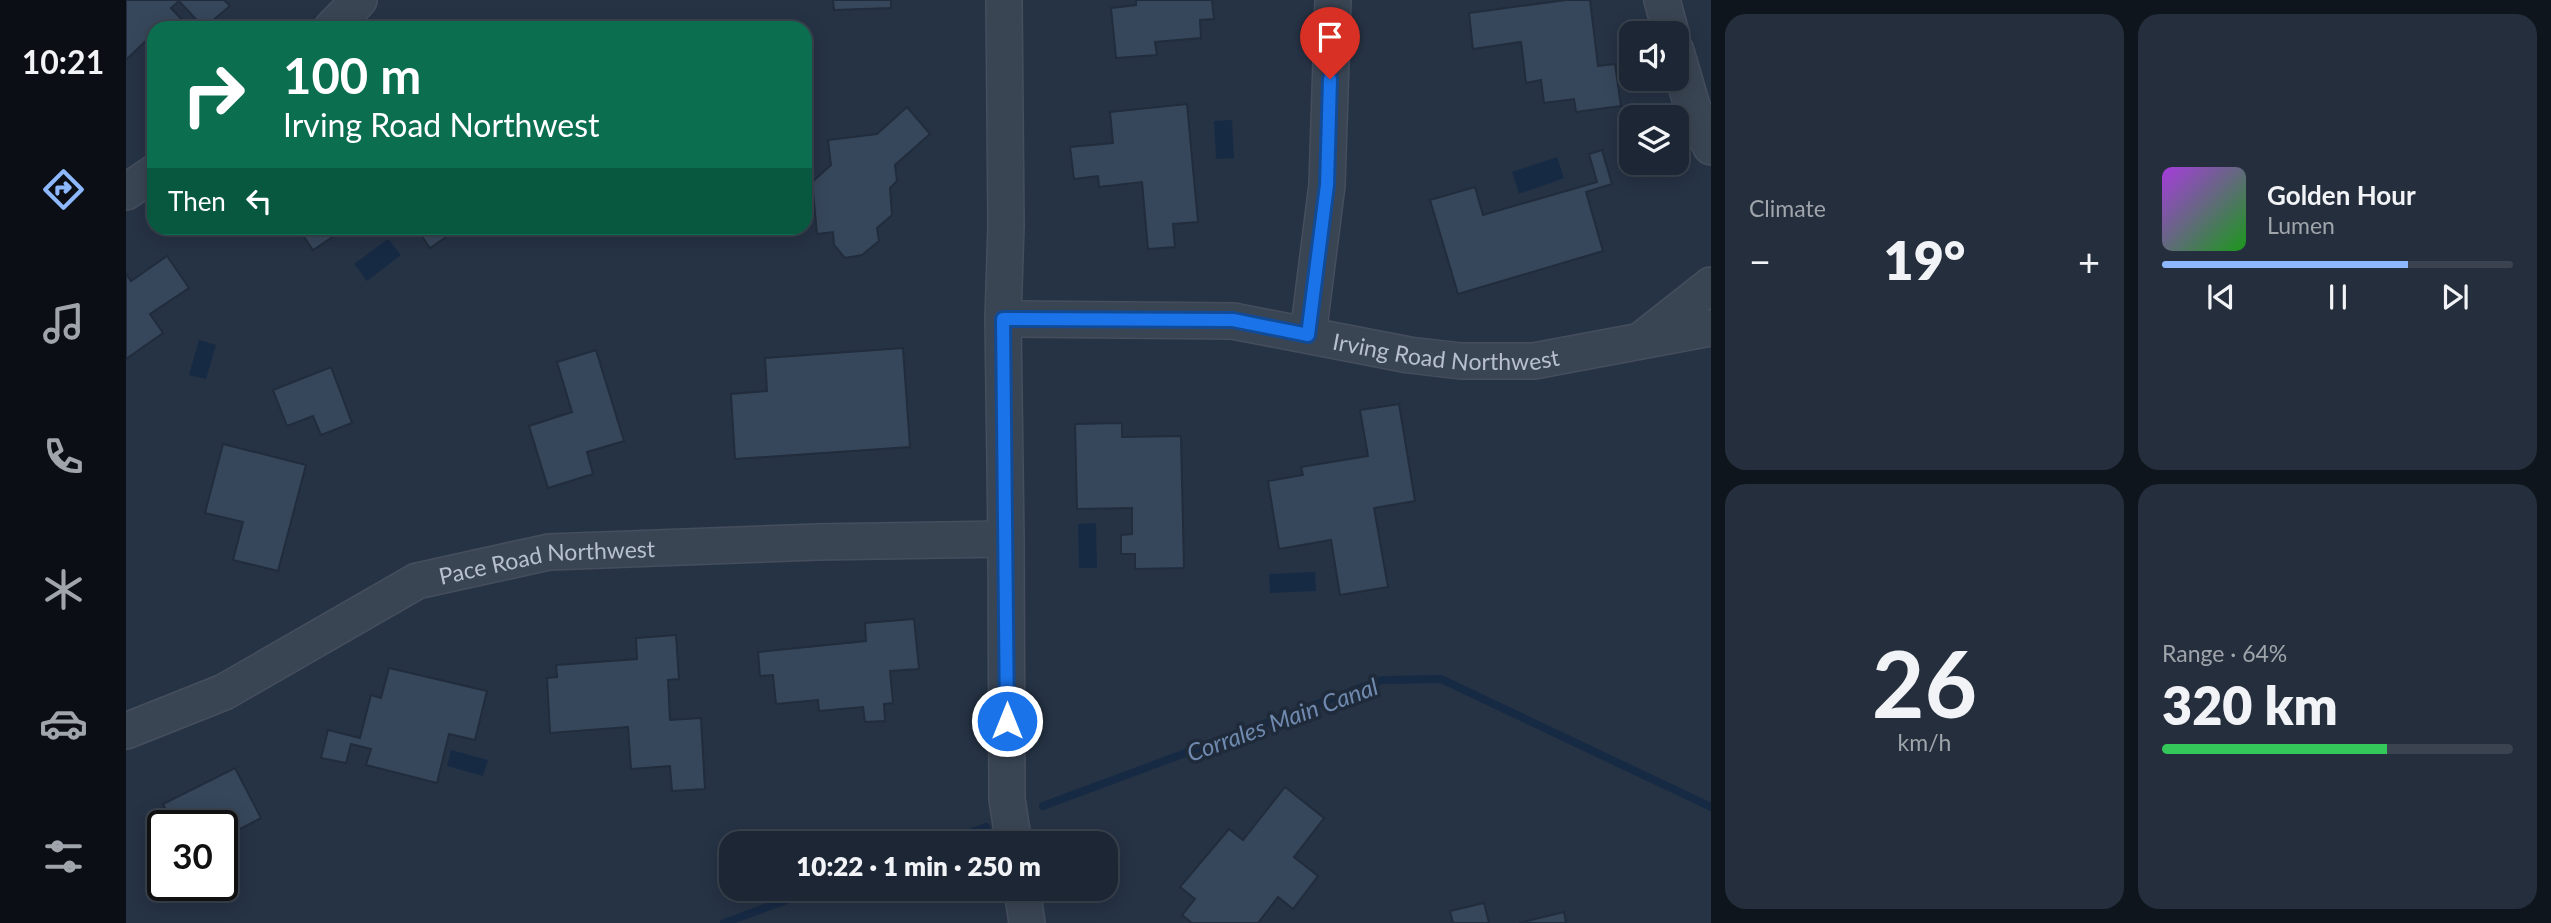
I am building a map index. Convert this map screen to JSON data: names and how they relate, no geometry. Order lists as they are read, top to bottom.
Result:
{
  "streets": {
    "street": ["Irving Road Northwest", "Pace Road Northwest"]
  },
  "water": ["Corrales Main Canal"],
  "page": {
    "tabs": "10:21",
    "tile": [
      "Climate",
      ["26", "km/h"],
      ["Range · 64%", "320 km"]
    ],
    "turn": ["100 m", "Irving Road Northwest"],
    "song": ["Golden Hour", "Lumen"],
    "then": "Then",
    "heat": ["−", "19°", "+"],
    "limit": "30",
    "trip": "10:22 · 1 min · 250 m"
  }
}
